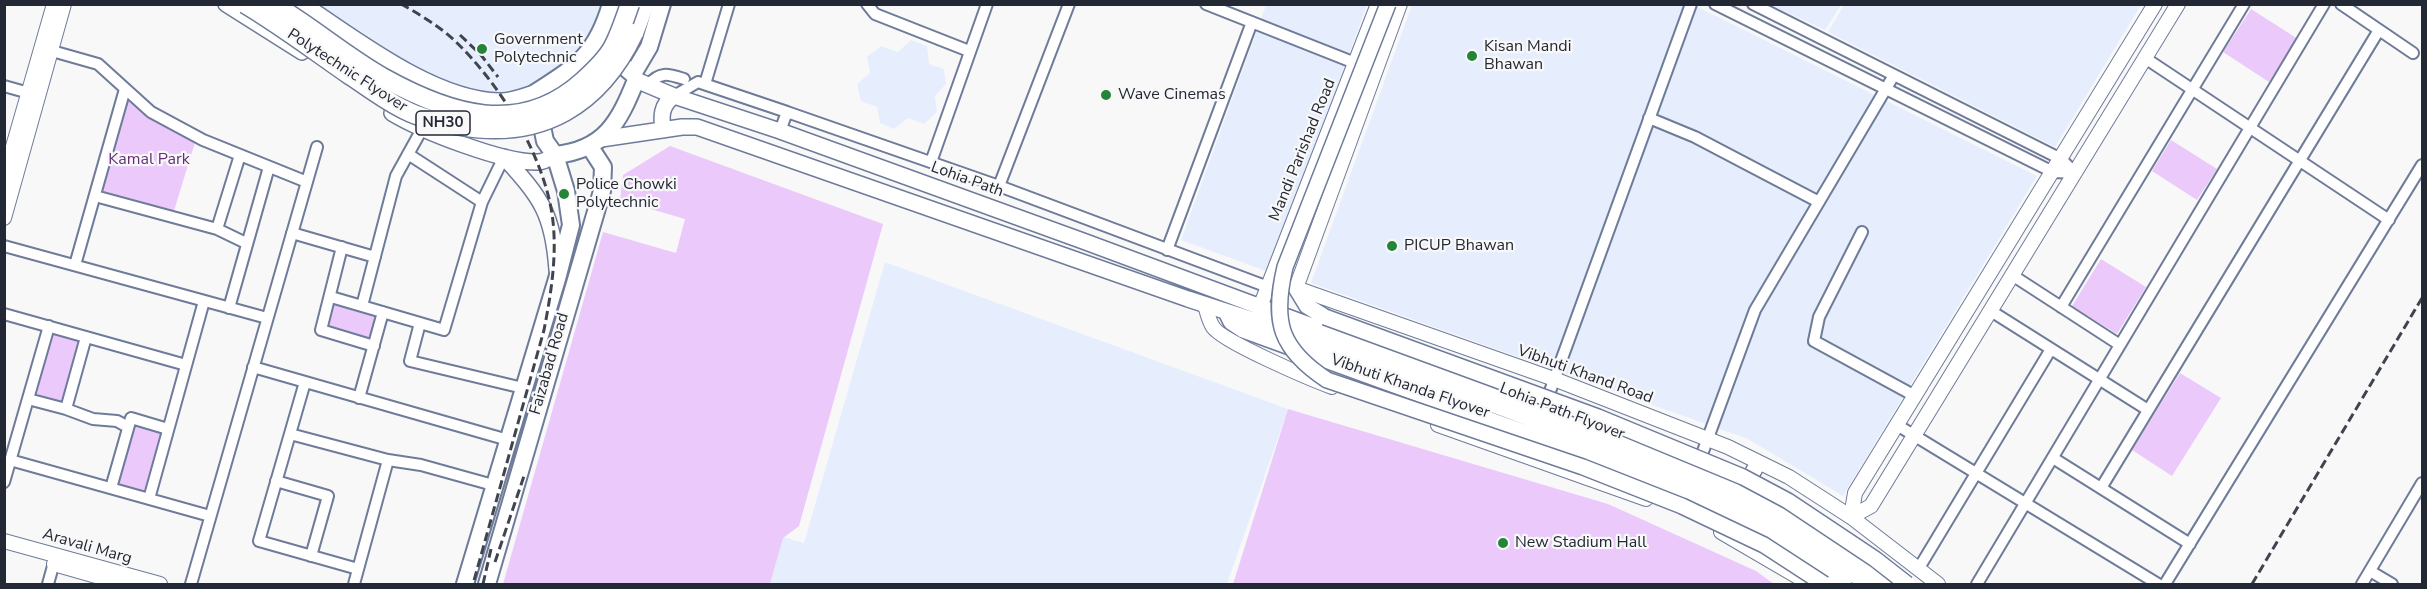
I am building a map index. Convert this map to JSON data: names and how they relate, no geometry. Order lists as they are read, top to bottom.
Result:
{
  "streets": {
    "highway": ["Polytechnic Flyover", "NH30"],
    "main road": [
      "Lohia Path",
      "Faizabad Road",
      "Vibhuti Khanda Flyover",
      "Lohia Path Flyover"
    ],
    "street": ["Mandi Parishad Road", "Vibhuti Khand Road", "Aravali Marg"]
  },
  "crossings": [
    ["Mandi Parishad Road", "Lohia Path"],
    ["Lohia Path", "Lohia Path Flyover"],
    ["Vibhuti Khand Road", "Lohia Path Flyover"]
  ],
  "parks": ["Kamal Park"],
  "places": [
    "Government Polytechnic",
    "Kisan Mandi Bhawan",
    "Wave Cinemas",
    "Police Chowki Polytechnic",
    "PICUP Bhawan",
    "New Stadium Hall"
  ]
}
